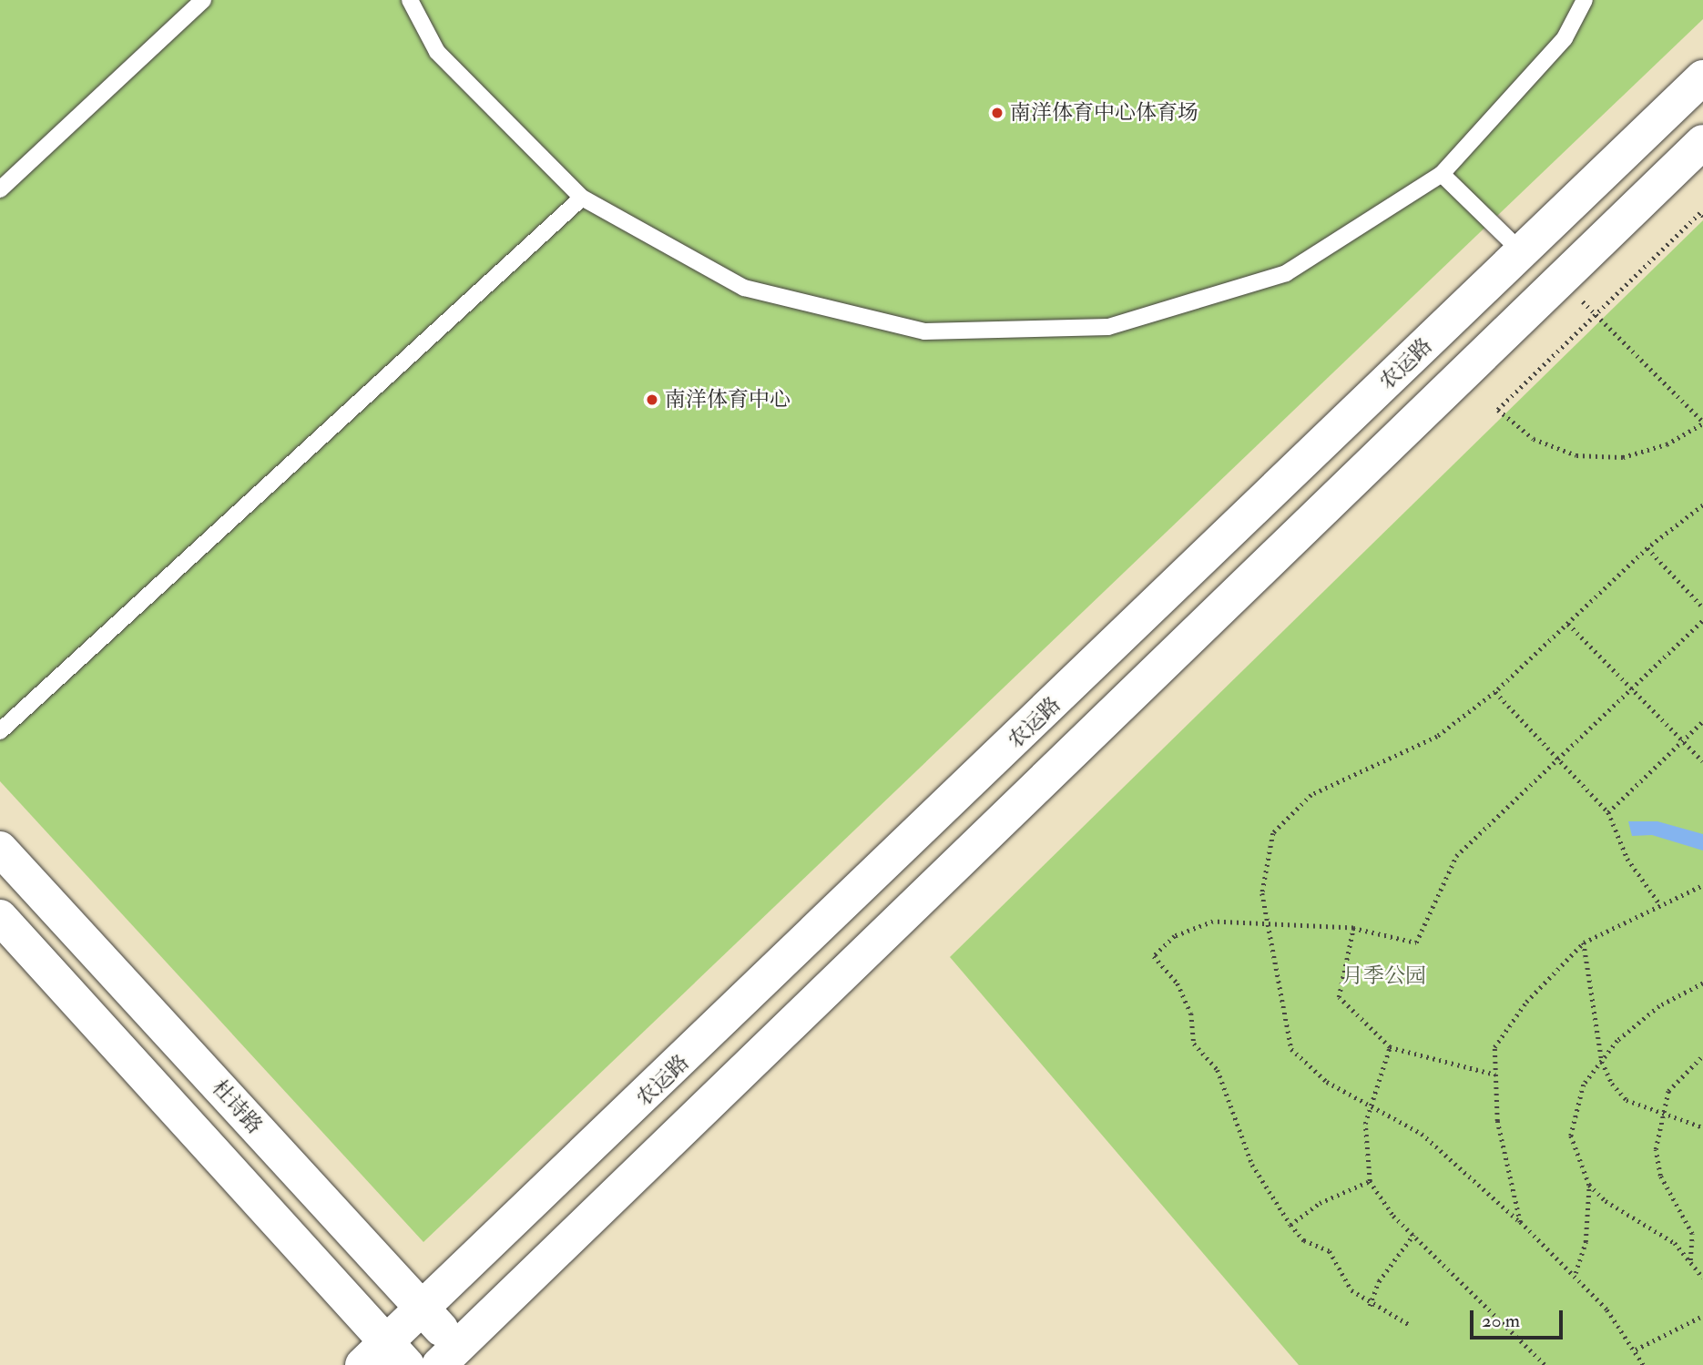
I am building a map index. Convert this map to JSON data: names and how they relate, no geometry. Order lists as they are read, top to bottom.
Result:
{
  "streets": {
    "main road": ["农运路", "杜诗路"]
  },
  "crossings": [
    ["农运路", "杜诗路"]
  ],
  "parks": ["月季公园"],
  "places": ["南洋体育中心体育场", "南洋体育中心"],
  "scale_bar": "20 m"
}
